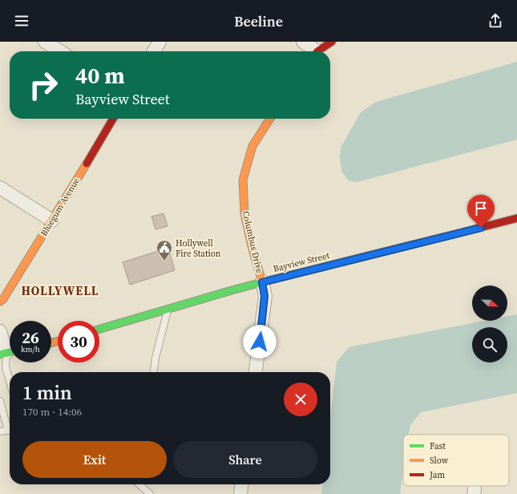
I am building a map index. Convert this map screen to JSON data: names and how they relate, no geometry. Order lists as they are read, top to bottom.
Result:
{
  "streets": {
    "main road": ["Bluegum Avenue", "Columbus Drive", "Bayview Street"]
  },
  "crossings": [
    ["Columbus Drive", "Bayview Street"]
  ],
  "districts": ["HOLLYWELL"],
  "places": {
    "public building": ["Hollywell Fire Station"]
  },
  "legend": ["Fast", "Slow", "Jam"],
  "north": "right",
  "page": {
    "header": "Beeline",
    "turn": ["40 m", "Bayview Street"],
    "speed": "26 km/h",
    "limit": "30",
    "heading": ["1 min", "170 m · 14:06"],
    "buttons": ["Exit", "Share"]
  }
}
